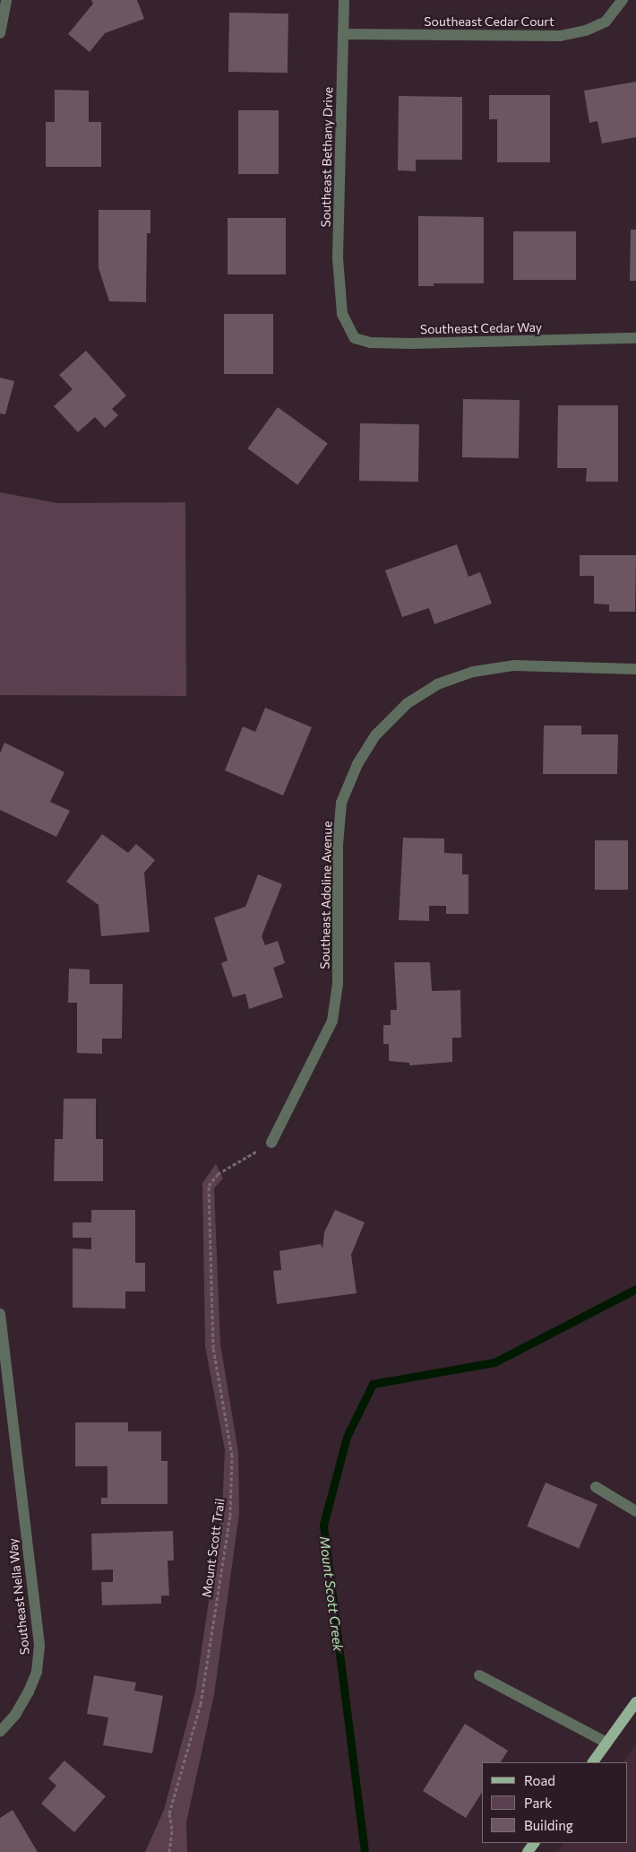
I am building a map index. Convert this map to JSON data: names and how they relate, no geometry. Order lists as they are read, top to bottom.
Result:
{
  "streets": {
    "street": [
      "Southeast Cedar Court",
      "Southeast Bethany Drive",
      "Southeast Cedar Way",
      "Southeast Adoline Avenue",
      "Southeast Nella Way"
    ],
    "path": ["Mount Scott Trail"]
  },
  "crossings": [
    ["Southeast Cedar Court", "Southeast Bethany Drive"],
    ["Southeast Bethany Drive", "Southeast Cedar Way"],
    ["Southeast Adoline Avenue", "Mount Scott Trail"]
  ],
  "water": ["Mount Scott Creek"],
  "legend": ["Road", "Park", "Building"]
}
